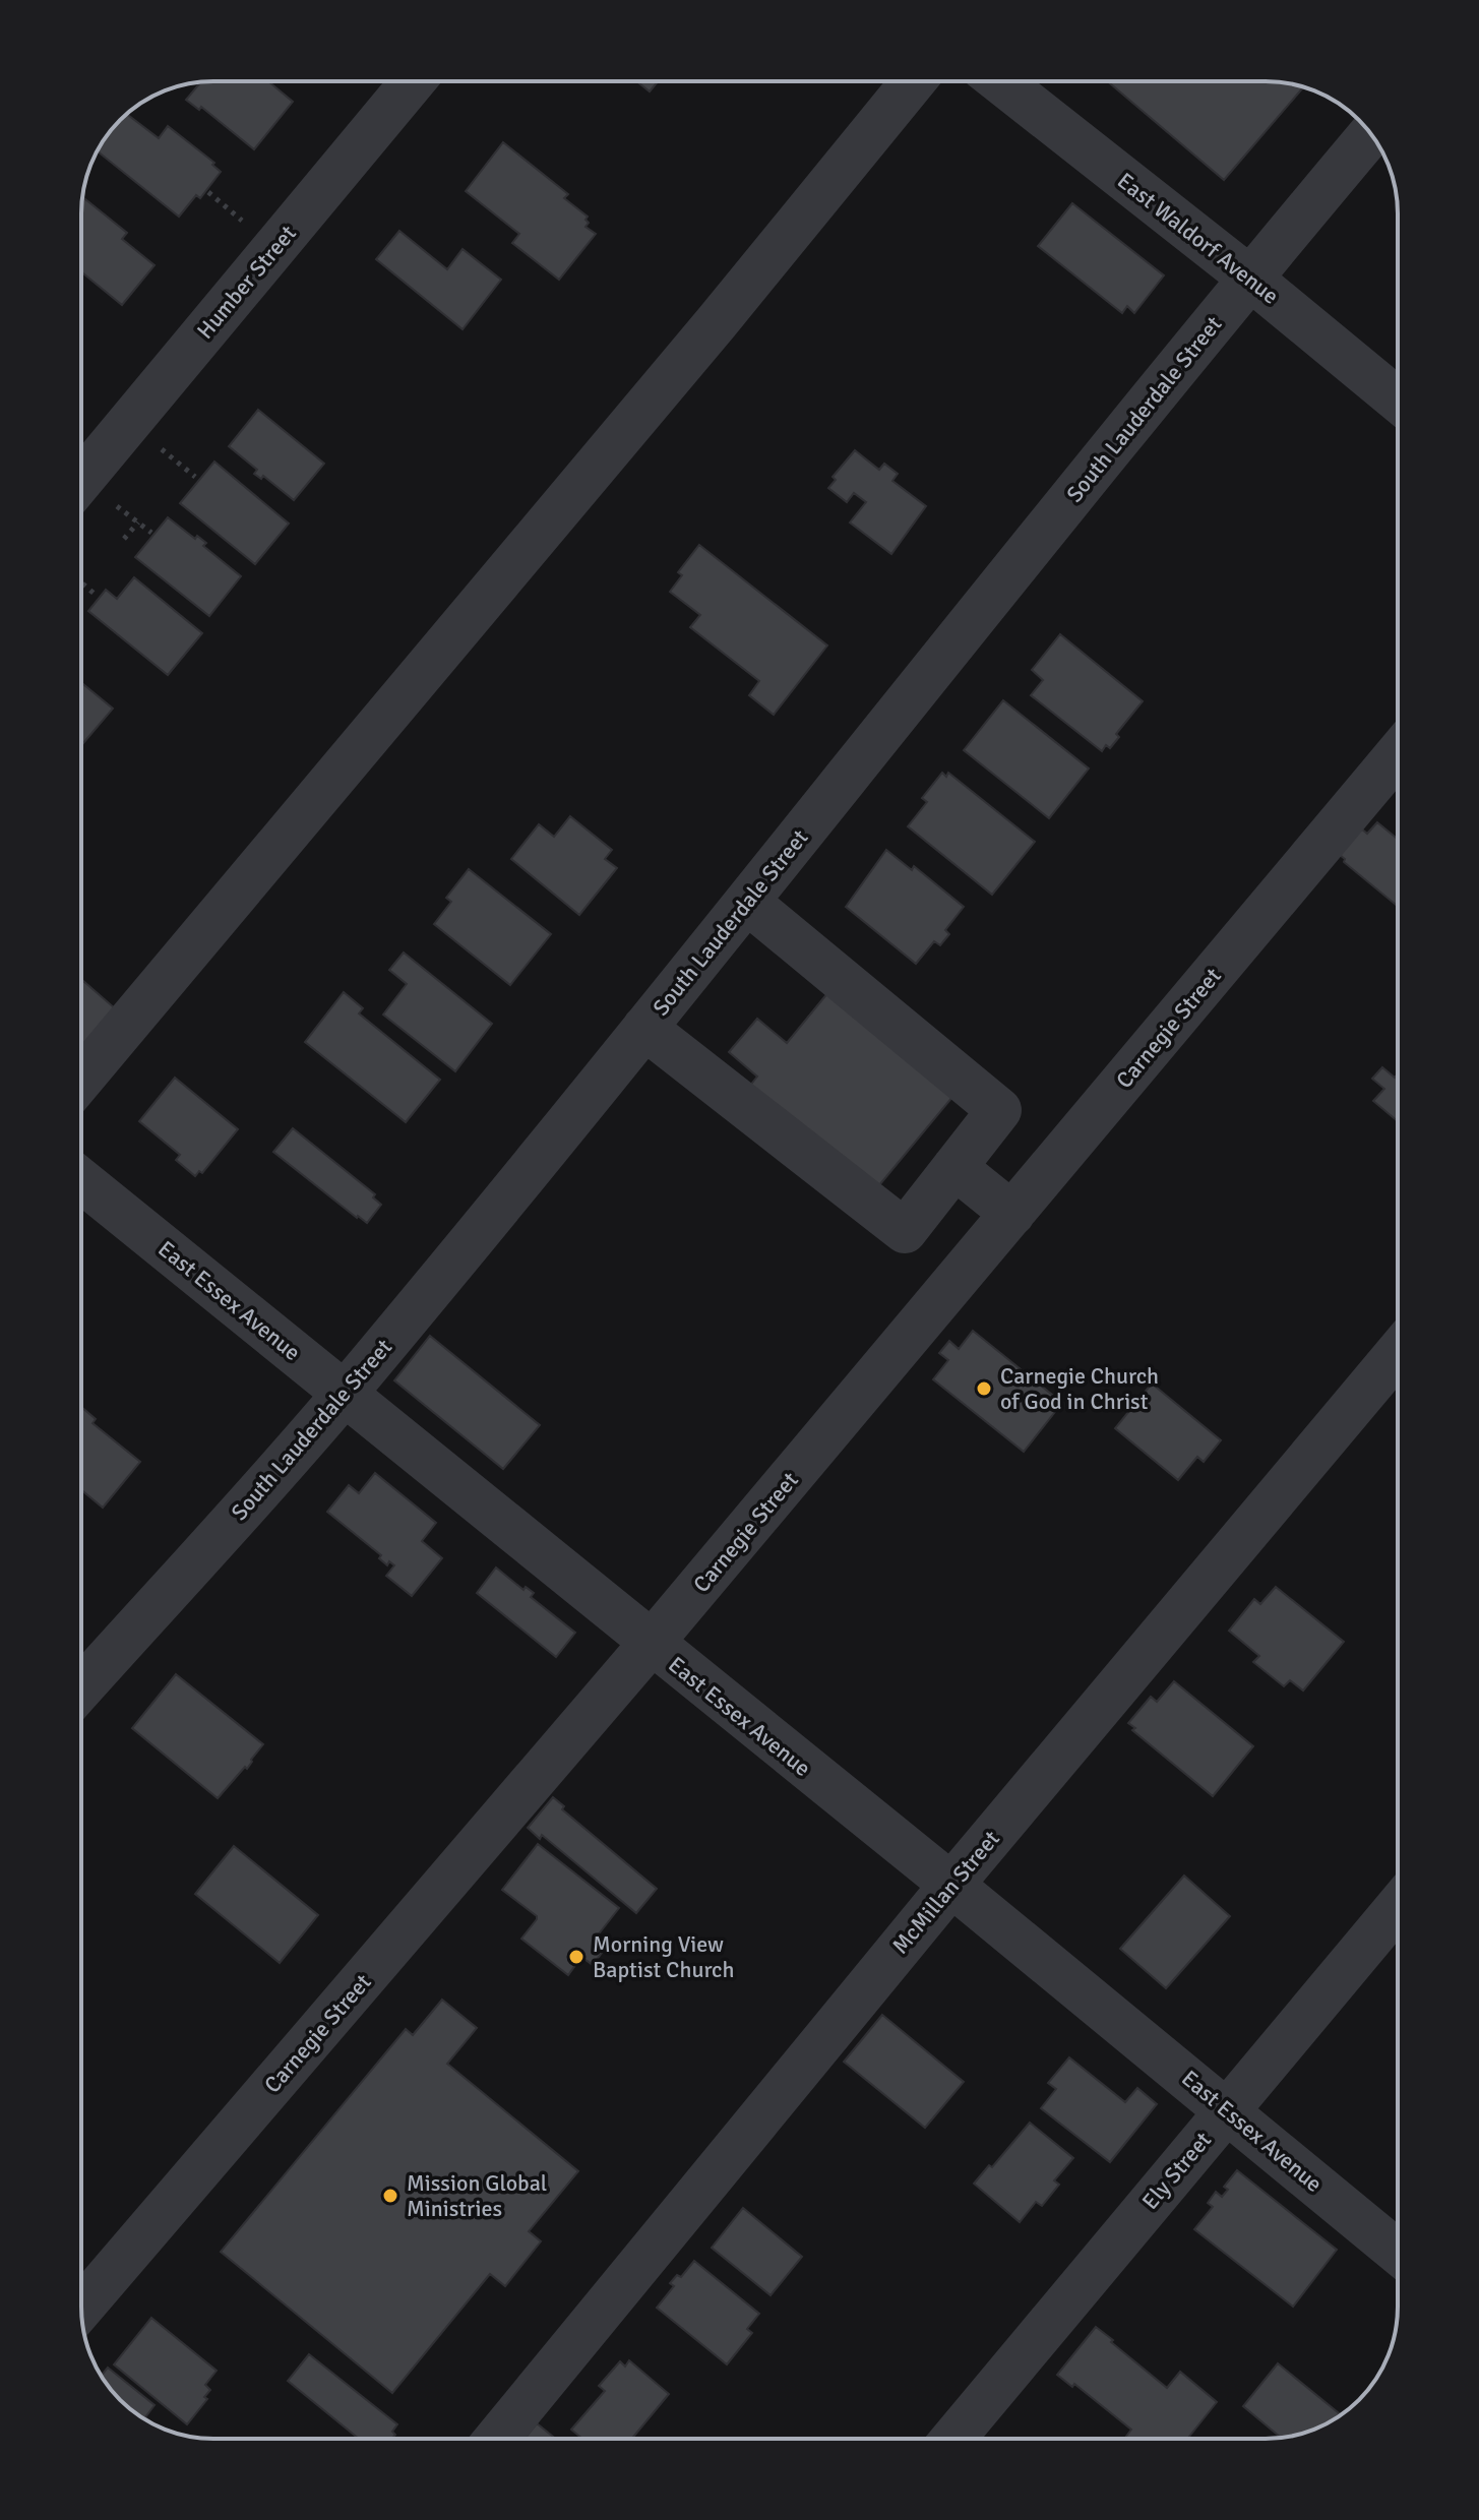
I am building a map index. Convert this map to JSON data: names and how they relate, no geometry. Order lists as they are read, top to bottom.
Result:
{
  "streets": {
    "street": [
      "East Waldorf Avenue",
      "Humber Street",
      "South Lauderdale Street",
      "Carnegie Street",
      "East Essex Avenue",
      "McMillan Street",
      "Ely Street"
    ]
  },
  "crossings": [
    ["East Waldorf Avenue", "South Lauderdale Street"],
    ["South Lauderdale Street", "East Essex Avenue"],
    ["Carnegie Street", "East Essex Avenue"],
    ["East Essex Avenue", "McMillan Street"],
    ["East Essex Avenue", "Ely Street"]
  ],
  "places": ["Carnegie Church of God in Christ", "Morning View Baptist Church", "Mission Global Ministries"]
}
